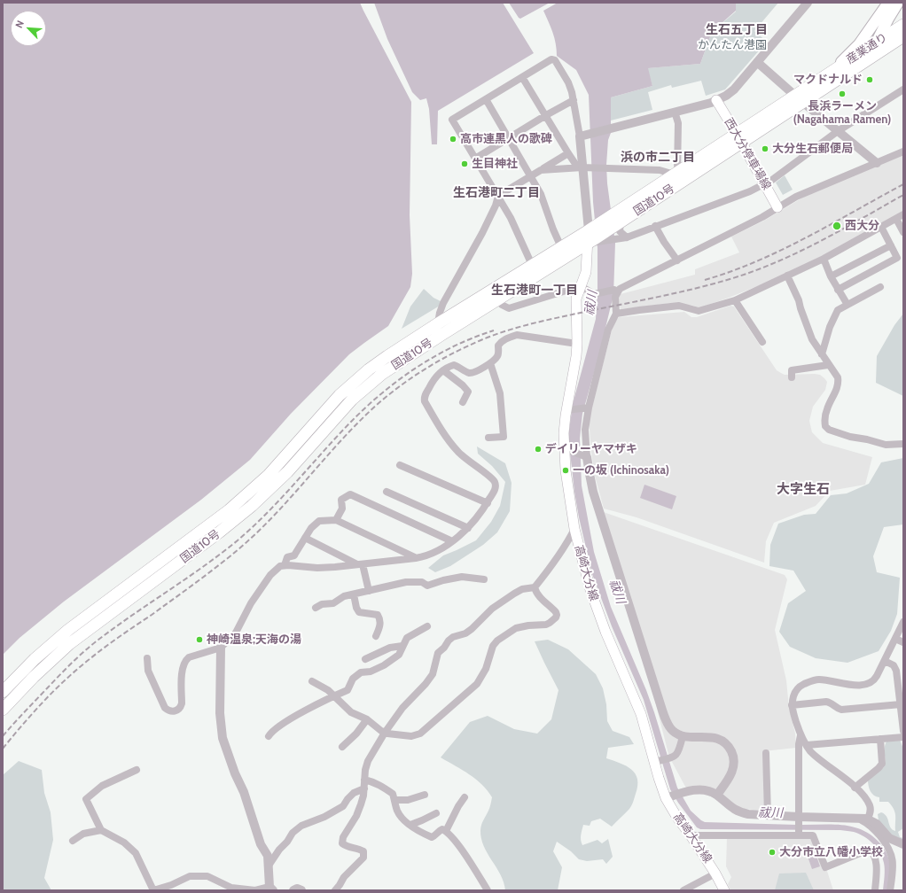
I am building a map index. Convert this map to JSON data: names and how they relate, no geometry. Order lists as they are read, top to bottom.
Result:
{
  "streets": {
    "highway": ["産業通り", "国道10号"],
    "main road": ["西大分停車場線", "高崎大分線"]
  },
  "crossings": [
    ["産業通り", "国道10号"],
    ["西大分停車場線", "国道10号"],
    ["国道10号", "高崎大分線"]
  ],
  "districts": [
    "生石五丁目",
    "浜の市二丁目",
    "生石港町二丁目",
    "生石港町一丁目",
    "大字生石"
  ],
  "water": ["祓川"],
  "parks": ["かんたん港園"],
  "places": [
    "マクドナルド",
    "長浜ラーメン (Nagahama Ramen)",
    "高市連黒人の歌碑",
    "大分生石郵便局",
    "生目神社",
    "西大分",
    "デイリーヤマザキ",
    "一の坂 (Ichinosaka)",
    "神崎温泉;天海の湯",
    "大分市立八幡小学校"
  ],
  "north": "top left"
}
